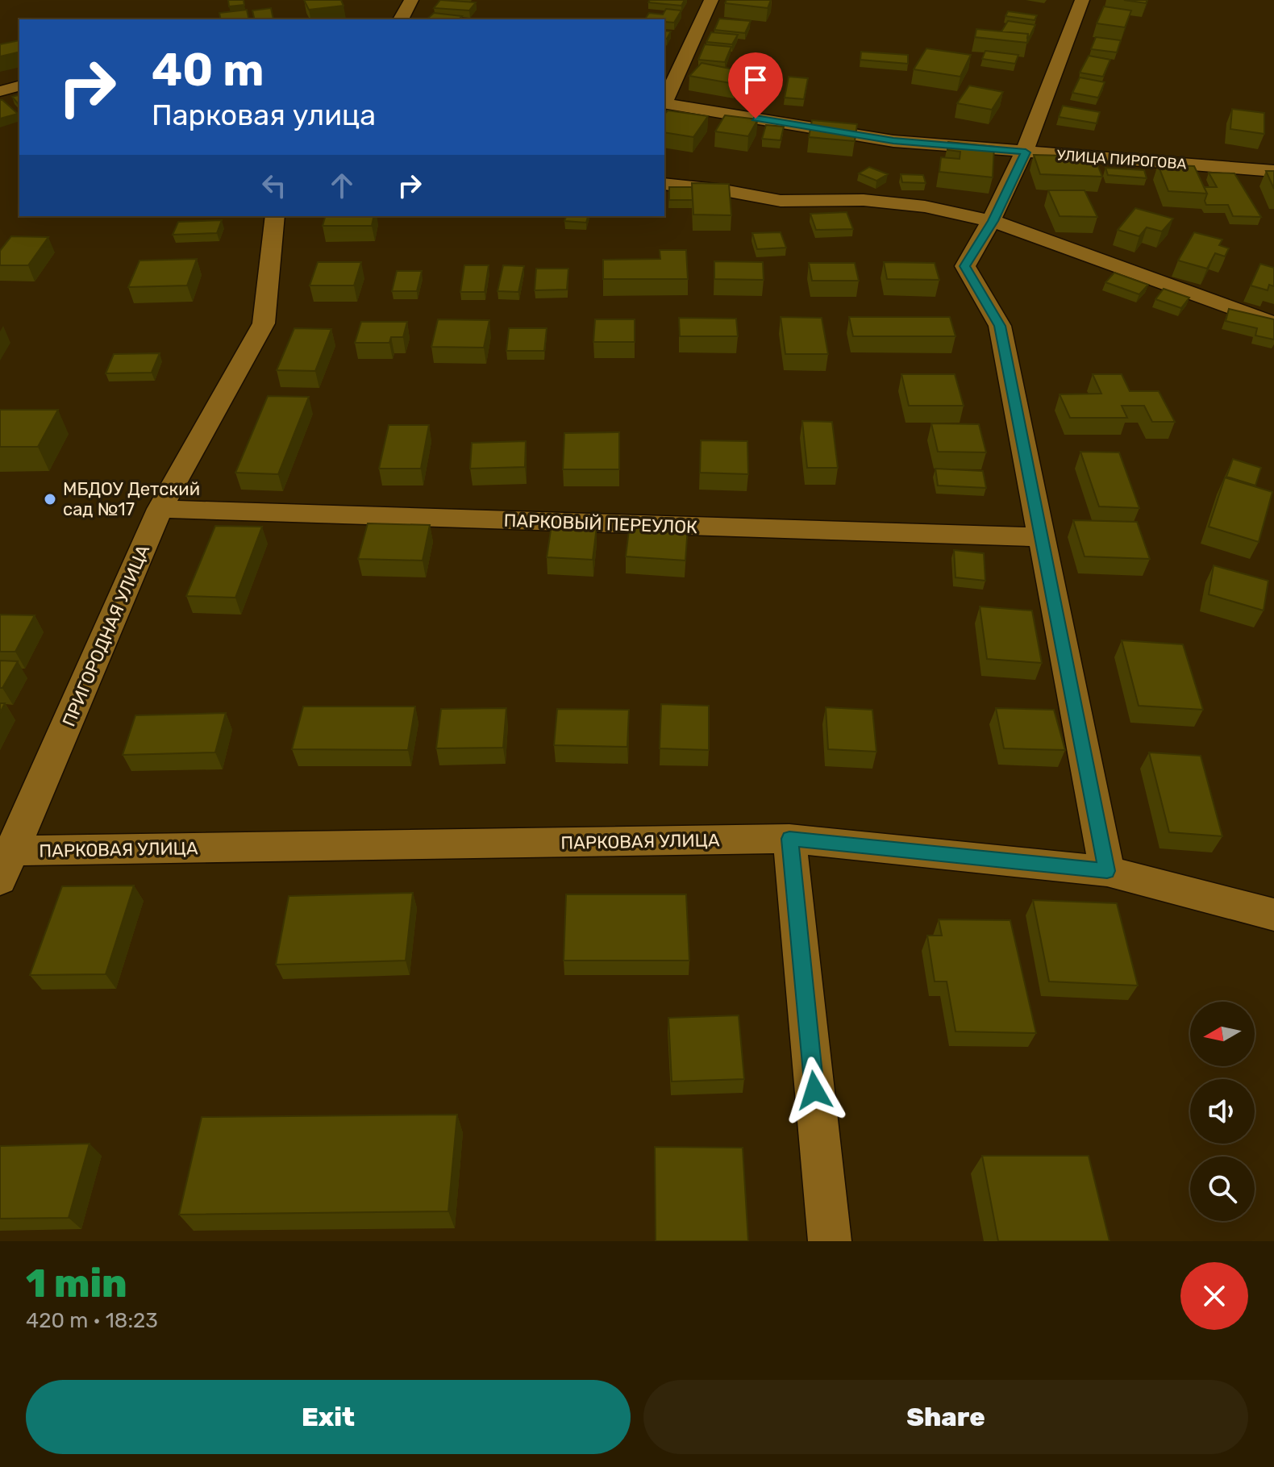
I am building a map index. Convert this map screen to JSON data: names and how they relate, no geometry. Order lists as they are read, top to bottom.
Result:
{
  "streets": {
    "street": [
      "УЛИЦА ПИРОГОВА",
      "ПАРКОВЫЙ ПЕРЕУЛОК",
      "ПРИГОРОДНАЯ УЛИЦА",
      "ПАРКОВАЯ УЛИЦА"
    ]
  },
  "crossings": [
    ["ПАРКОВЫЙ ПЕРЕУЛОК", "ПРИГОРОДНАЯ УЛИЦА"],
    ["ПРИГОРОДНАЯ УЛИЦА", "ПАРКОВАЯ УЛИЦА"]
  ],
  "places": ["МБДОУ Детский сад №17"],
  "north": "left",
  "page": {
    "turn": ["40 m", "Парковая улица"],
    "heading": ["1 min", "420 m · 18:23"],
    "buttons": ["Exit", "Share"]
  }
}
